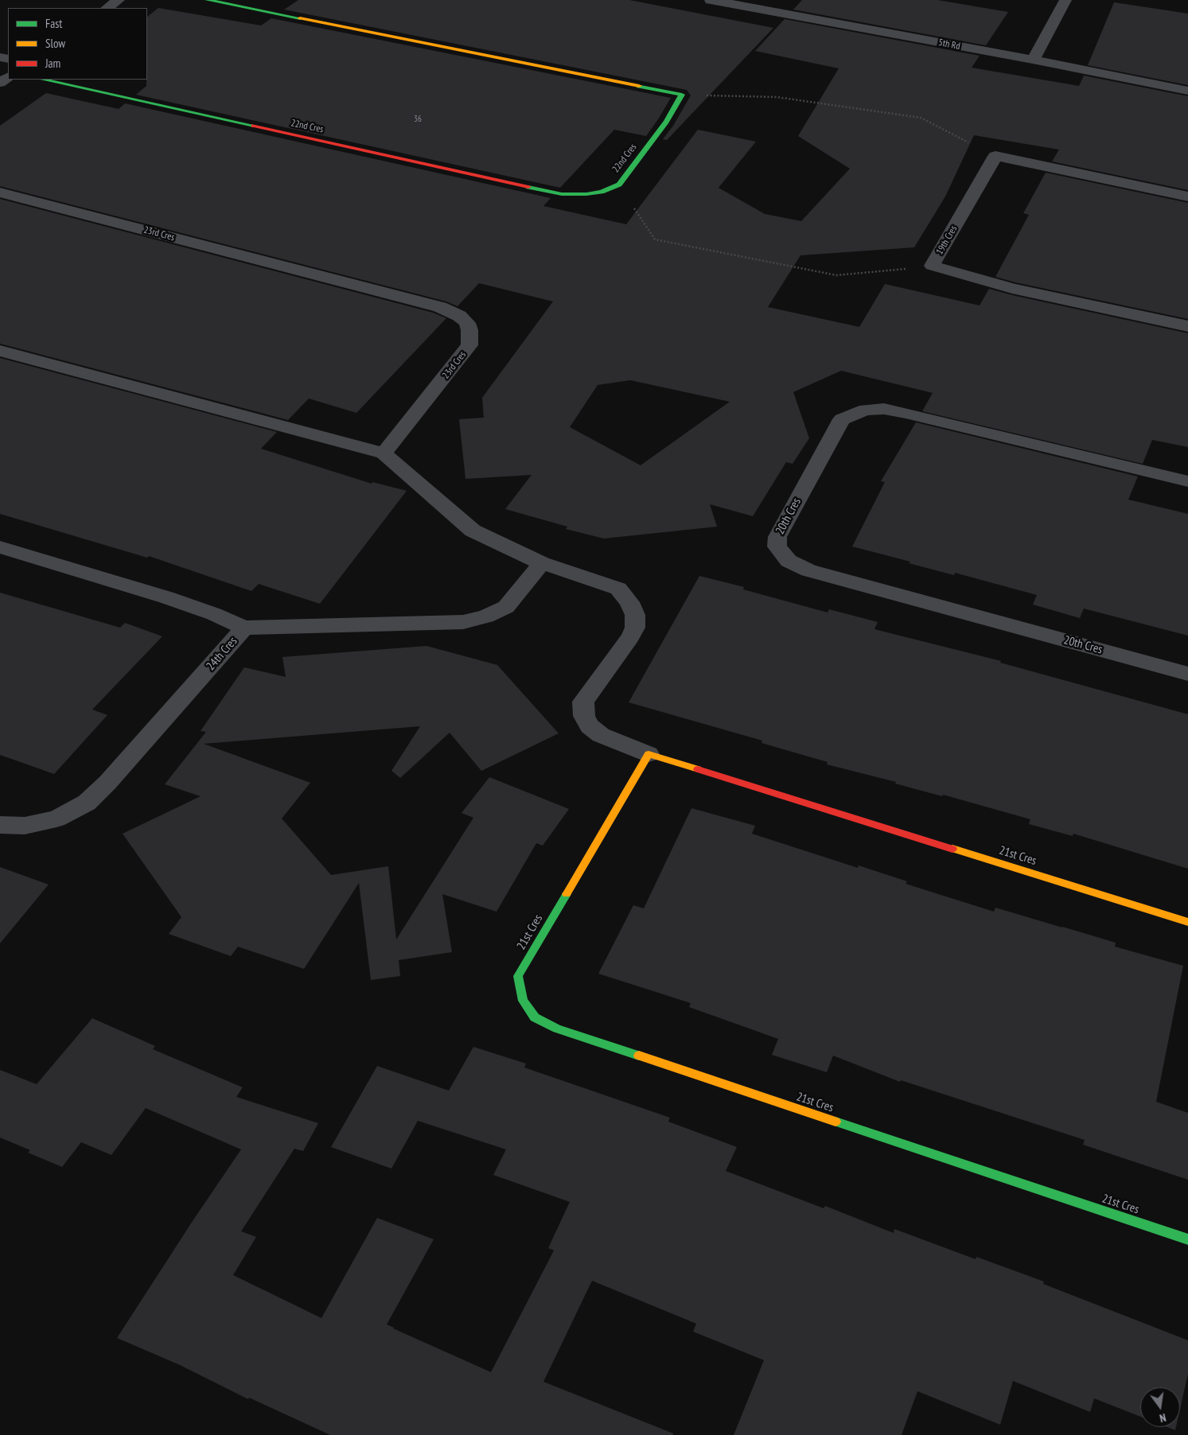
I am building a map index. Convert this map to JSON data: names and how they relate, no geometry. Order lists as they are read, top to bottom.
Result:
{
  "streets": {
    "street": [
      "5th Rd",
      "22nd Cres",
      "23rd Cres",
      "19th Cres",
      "20th Cres",
      "24th Cres",
      "21st Cres"
    ]
  },
  "house_numbers": ["36"],
  "legend": ["Fast", "Slow", "Jam"],
  "north": "bottom"
}
